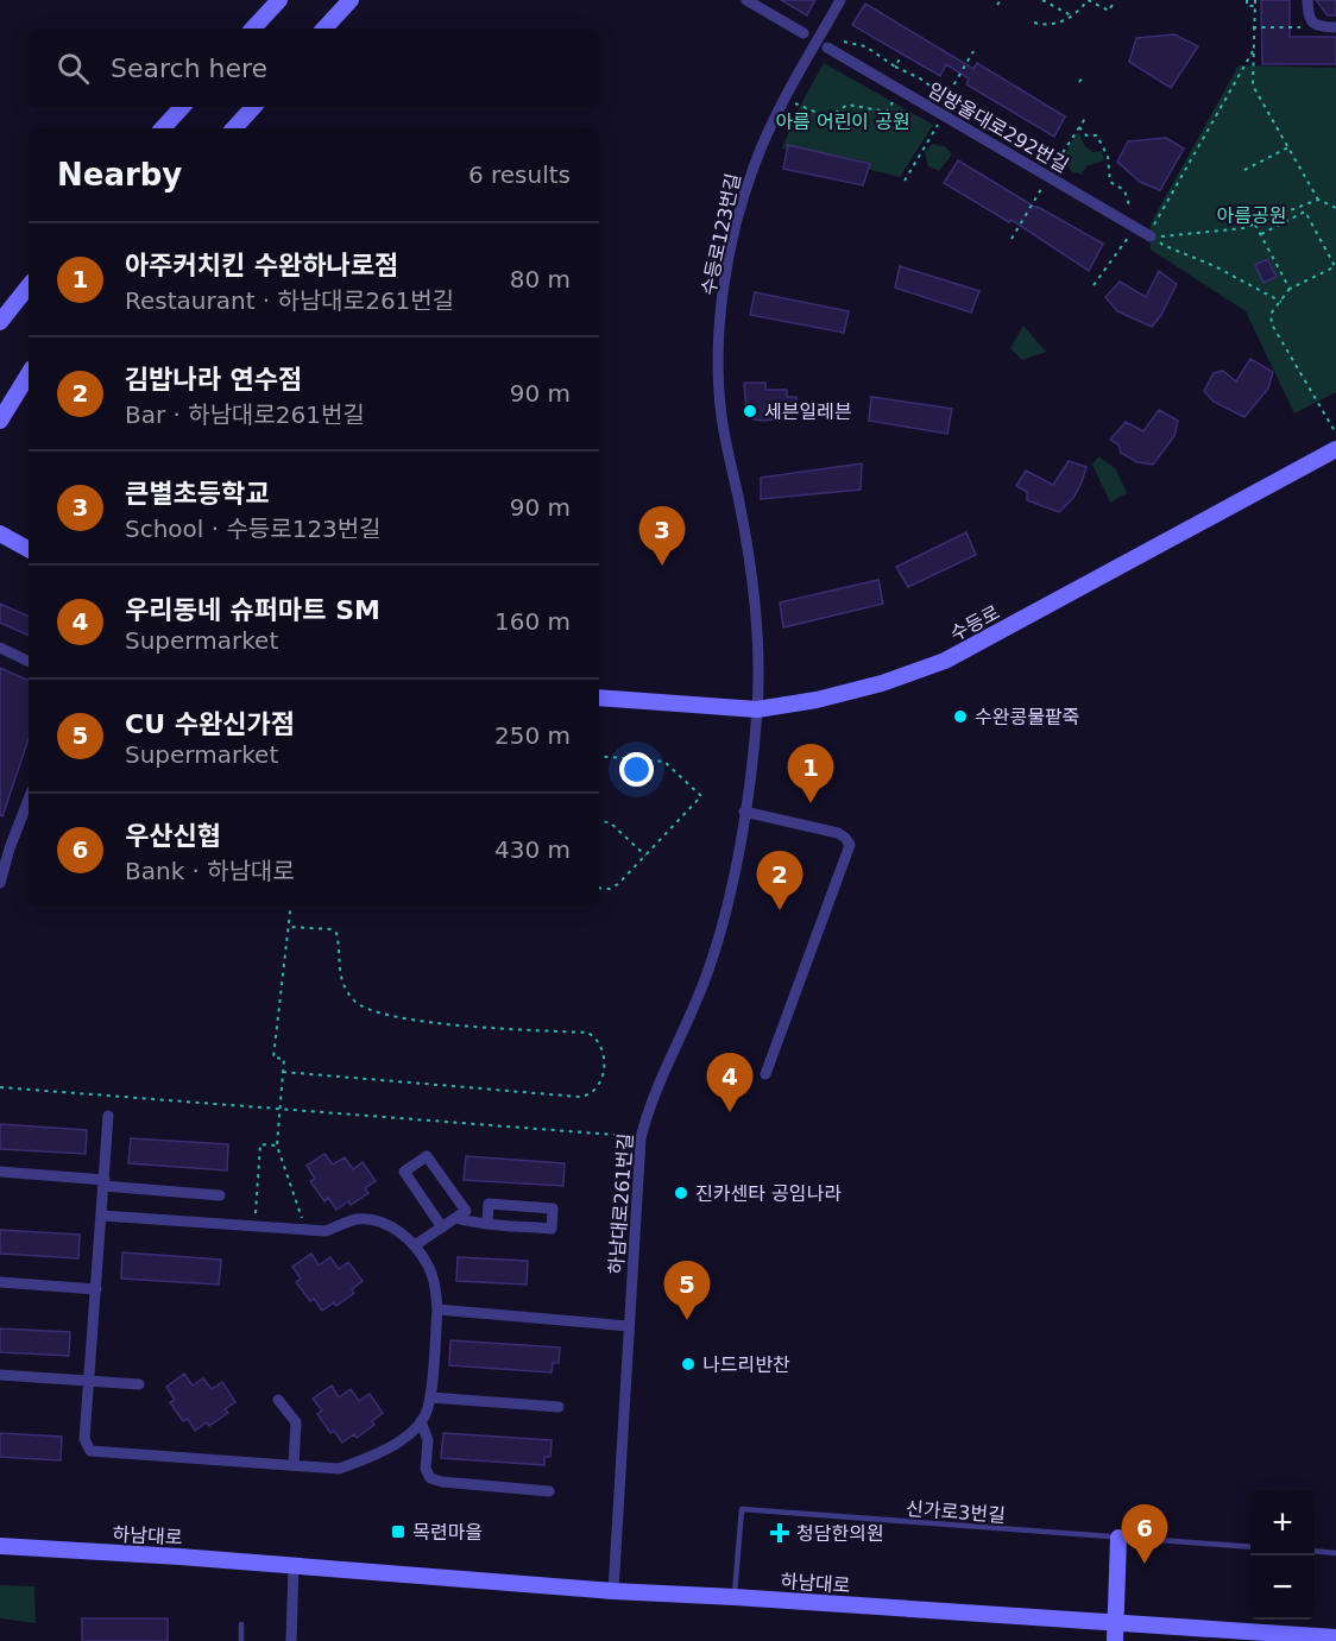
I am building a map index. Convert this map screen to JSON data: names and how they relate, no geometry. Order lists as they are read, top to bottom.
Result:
{
  "streets": {
    "main road": ["수등로", "하남대로"],
    "street": ["임방울대로292번길", "수등로123번길", "하남대로261번길"],
    "lane": ["신가로3번길"]
  },
  "crossings": [
    ["수등로123번길", "수등로"],
    ["수등로123번길", "하남대로261번길"],
    ["수등로", "하남대로261번길"],
    ["하남대로261번길", "하남대로"],
    ["신가로3번길", "하남대로"]
  ],
  "parks": ["아름 어린이 공원", "아름공원"],
  "places": {
    "other": [
      "세븐일레븐",
      "수완콩물팥죽",
      "진카센타 공임나라",
      "나드리반찬"
    ],
    "transit": ["목련마을"],
    "health": ["청담한의원"]
  },
  "page": {
    "search": "Search here",
    "heading": ["Nearby", "6 results"],
    "list": [
      {
        "mark": "1",
        "name": "아주커치킨 수완하나로점",
        "note": "Restaurant · 하남대로261번길",
        "value": "80 m"
      },
      {
        "mark": "2",
        "name": "김밥나라 연수점",
        "note": "Bar · 하남대로261번길",
        "value": "90 m"
      },
      {
        "mark": "3",
        "name": "큰별초등학교",
        "note": "School · 수등로123번길",
        "value": "90 m"
      },
      {
        "mark": "4",
        "name": "우리동네 슈퍼마트 SM",
        "note": "Supermarket",
        "value": "160 m"
      },
      {
        "mark": "5",
        "name": "CU 수완신가점",
        "note": "Supermarket",
        "value": "250 m"
      },
      {
        "mark": "6",
        "name": "우산신협",
        "note": "Bank · 하남대로",
        "value": "430 m"
      }
    ],
    "pins": [
      "3",
      "1",
      "2",
      "4",
      "5",
      "6"
    ],
    "map_buttons": ["+", "−"]
  }
}
